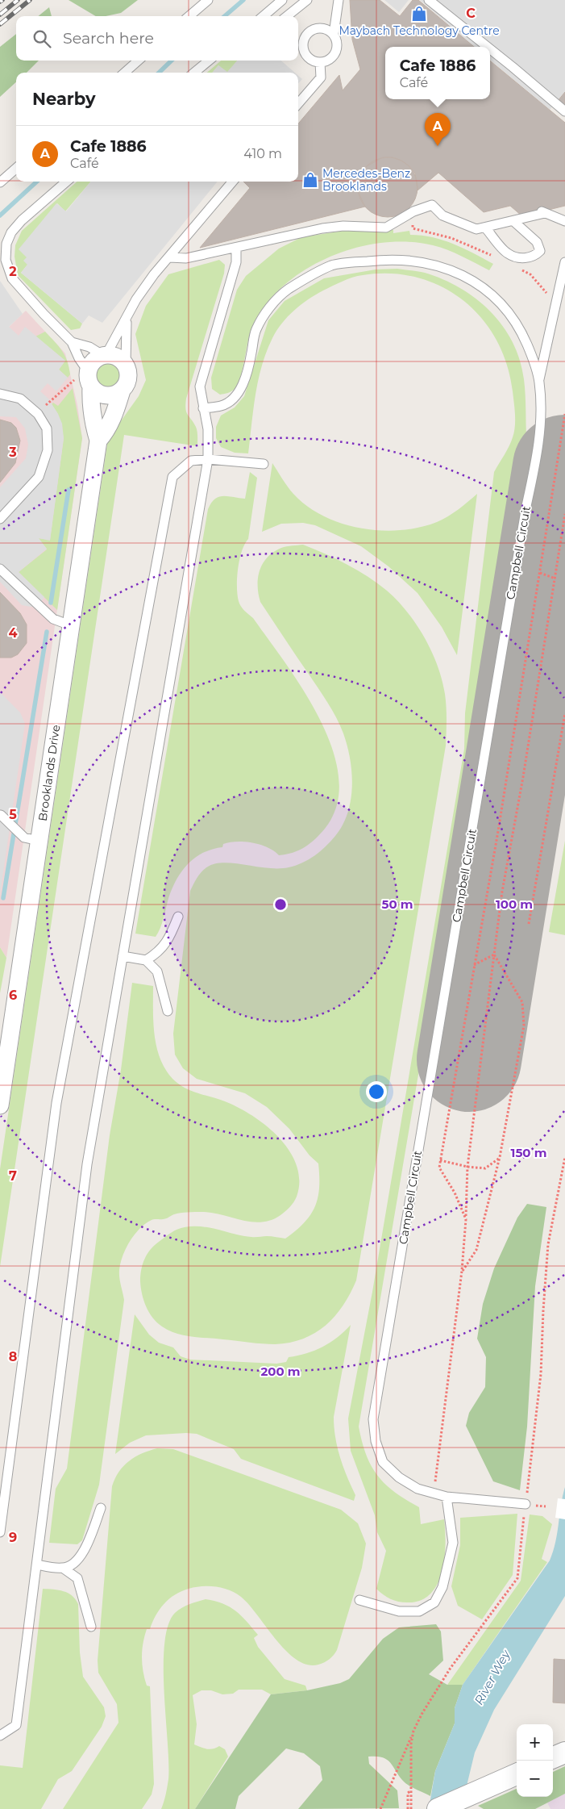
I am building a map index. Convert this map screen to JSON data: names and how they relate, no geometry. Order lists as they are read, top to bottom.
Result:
{
  "streets": {
    "street": ["Brooklands Drive"],
    "lane": ["Campbell Circuit"]
  },
  "water": ["River Wey"],
  "places": {
    "shop": ["Maybach Technology Centre", "Mercedes-Benz Brooklands"]
  },
  "page": {
    "search": "Search here",
    "popup": ["Cafe 1886", "Café"],
    "heading": "Nearby",
    "pins": "A",
    "list": [
      {
        "mark": "A",
        "name": "Cafe 1886",
        "note": "Café",
        "value": "410 m"
      }
    ],
    "map_buttons": ["+", "−"]
  },
  "grid": {
    "columns": ["C"],
    "rows": [
      "2",
      "3",
      "4",
      "5",
      "6",
      "7",
      "8",
      "9"
    ]
  },
  "rings": [
    "50 m",
    "100 m",
    "150 m",
    "200 m"
  ]
}
